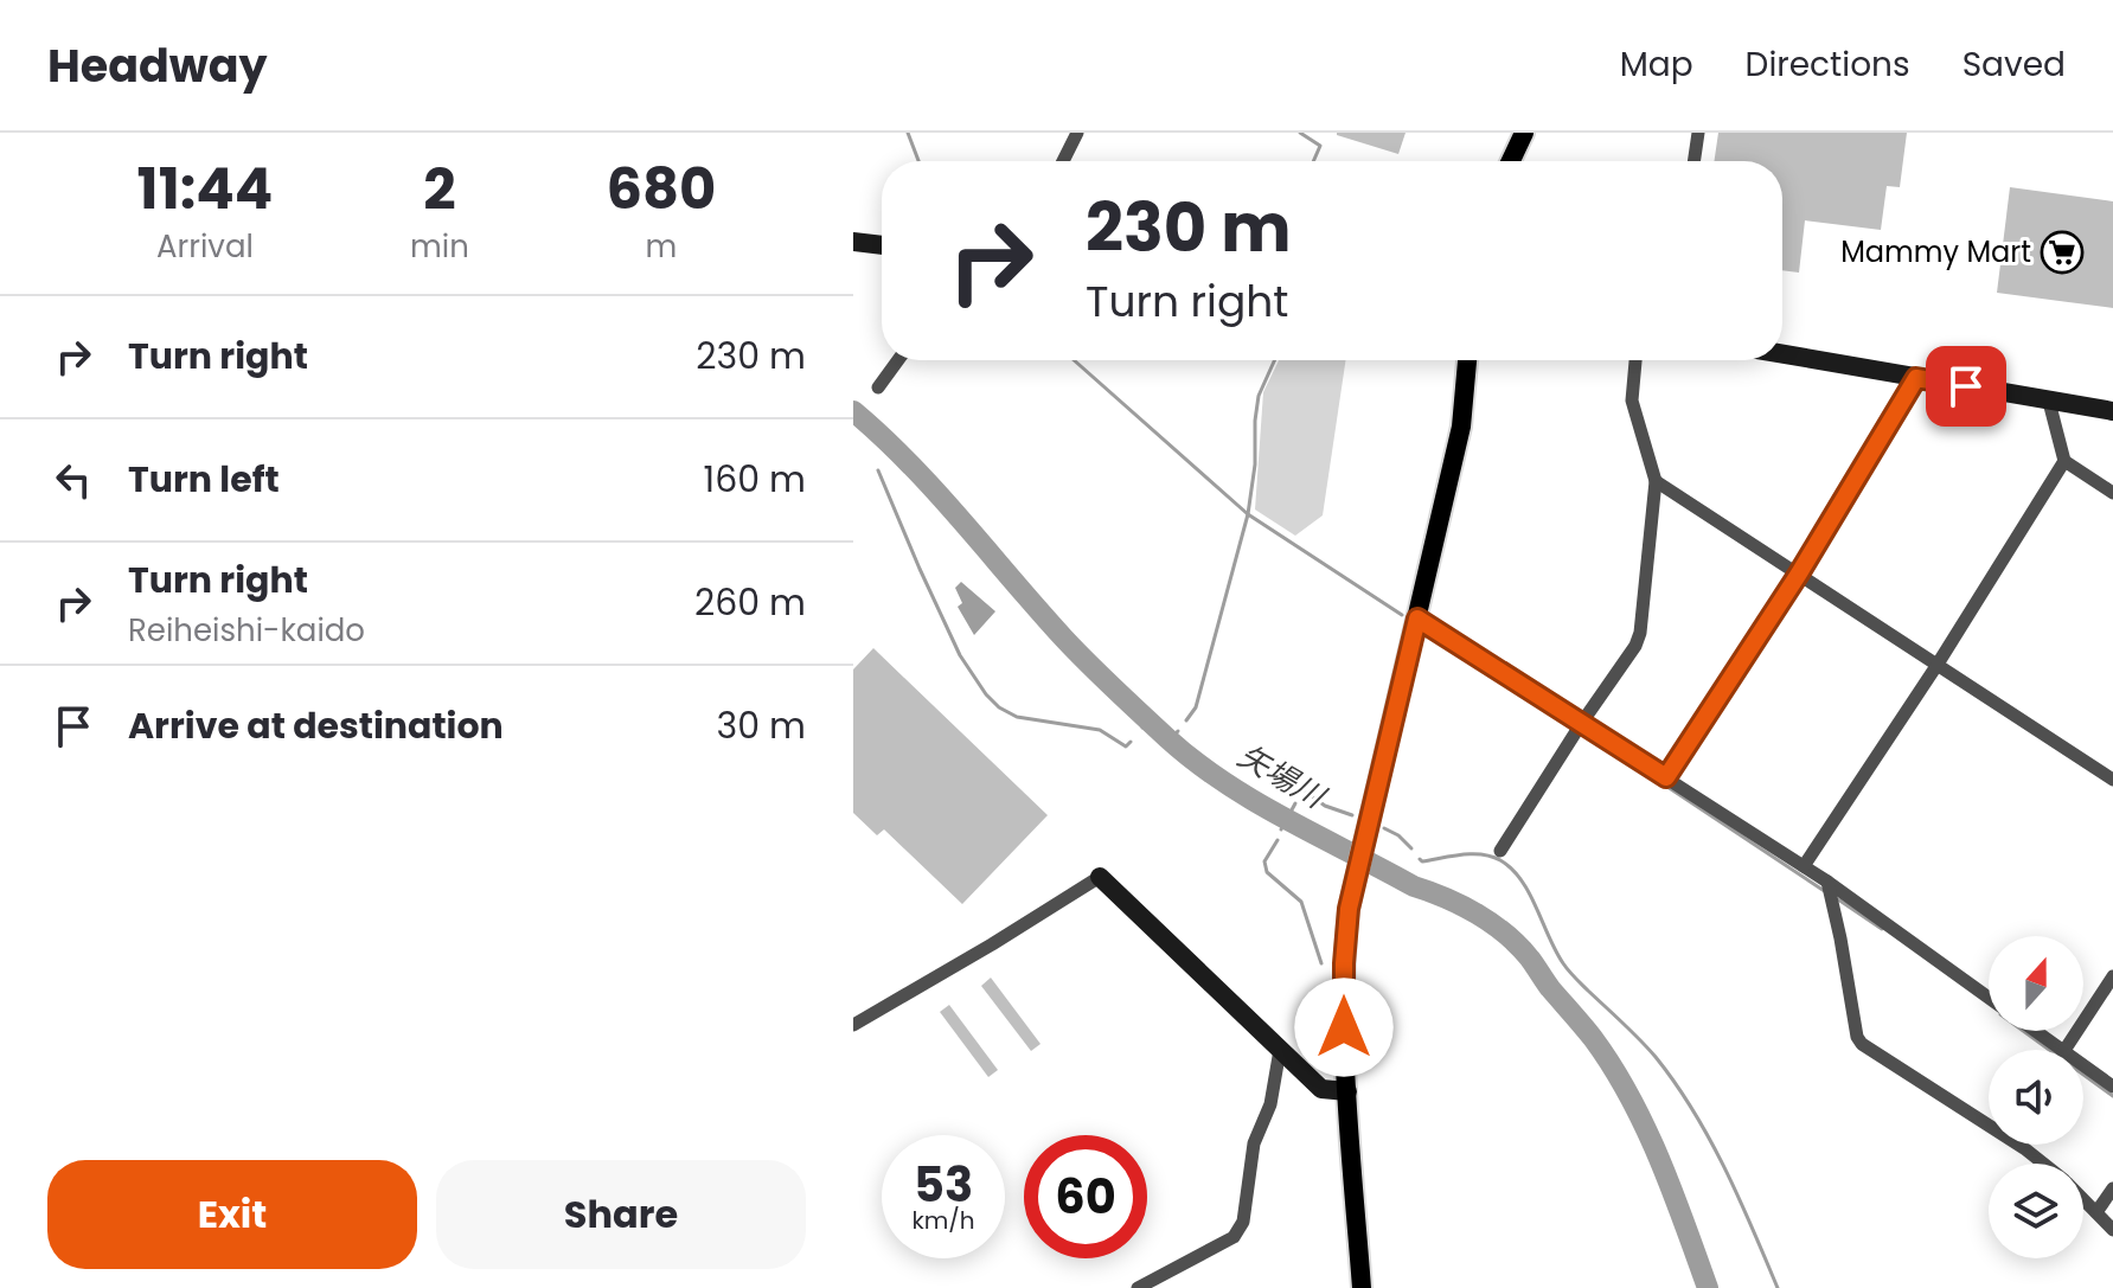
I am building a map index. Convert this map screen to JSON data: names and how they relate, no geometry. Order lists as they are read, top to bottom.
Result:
{
  "water": ["矢場川"],
  "places": {
    "supermarket": ["Mammy Mart"]
  },
  "north": "top",
  "page": {
    "header": "Headway",
    "nav": ["Map", "Directions", "Saved"],
    "eta": [
      "11:44",
      "Arrival",
      "2",
      "min",
      "680",
      "m"
    ],
    "turn": ["230 m", "Turn right"],
    "list": [
      {
        "name": "Turn right",
        "value": "230 m"
      },
      {
        "name": "Turn left",
        "value": "160 m"
      },
      {
        "name": "Turn right",
        "note": "Reiheishi-kaido",
        "value": "260 m"
      },
      {
        "name": "Arrive at destination",
        "value": "30 m"
      }
    ],
    "speed": "53 km/h",
    "limit": "60",
    "buttons": ["Exit", "Share"]
  }
}
